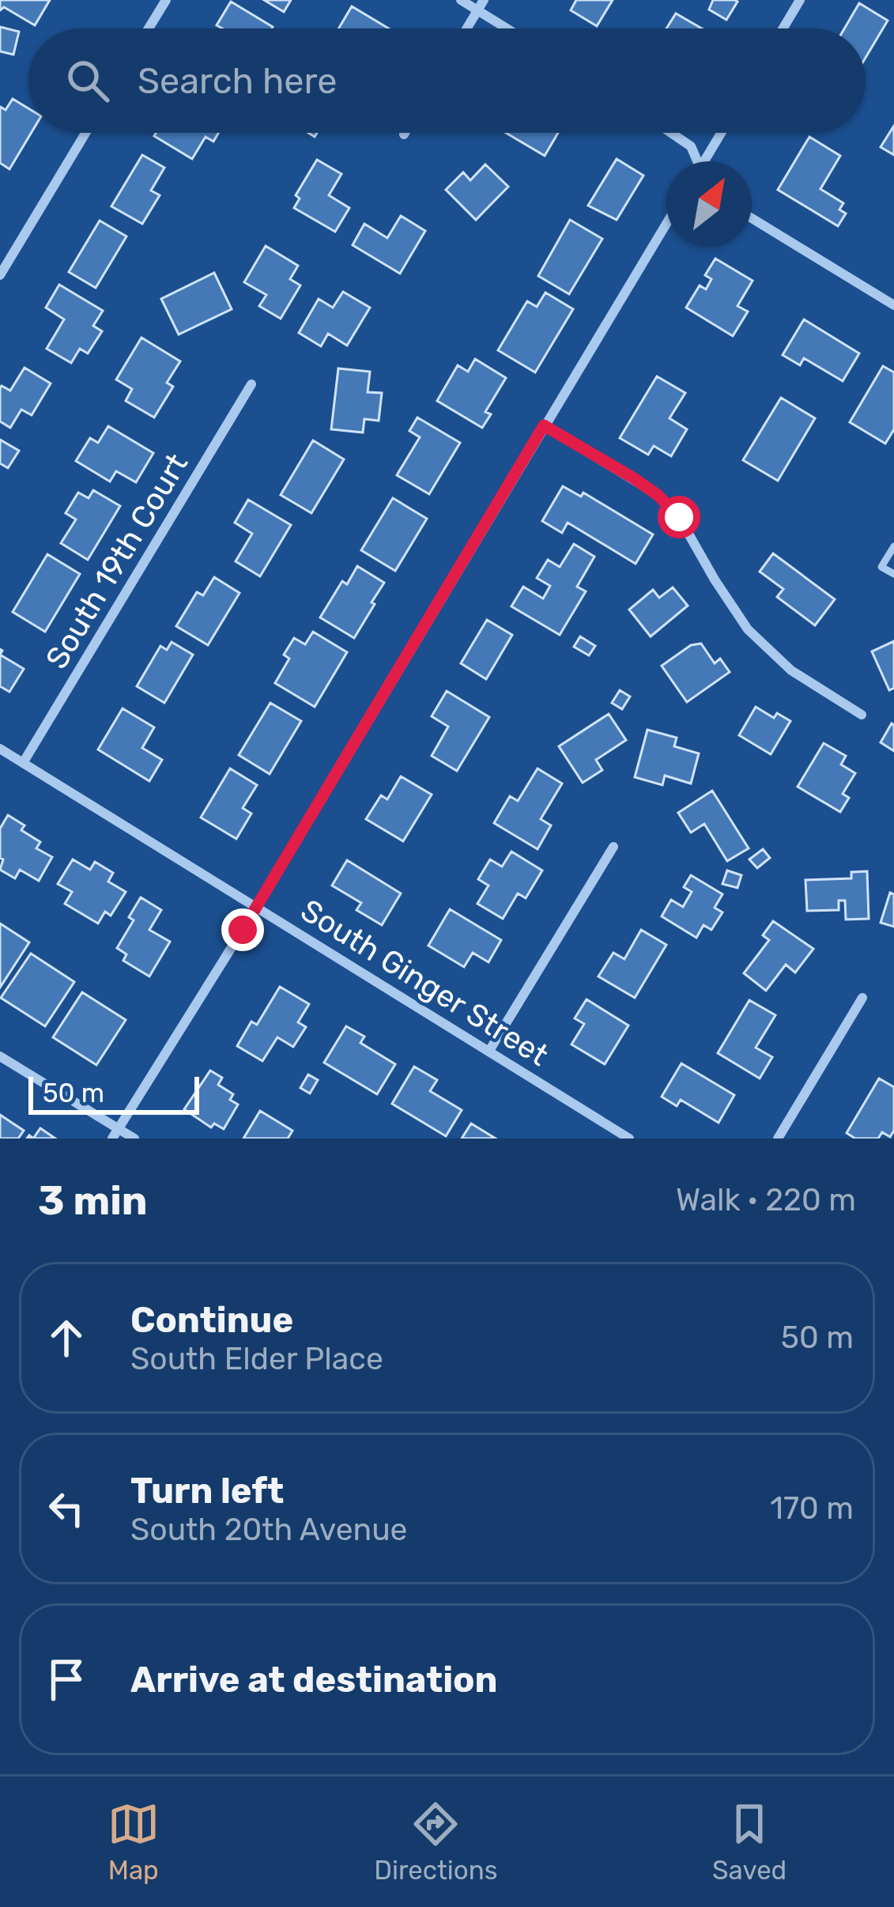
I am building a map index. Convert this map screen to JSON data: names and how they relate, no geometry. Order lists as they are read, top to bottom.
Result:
{
  "streets": {
    "street": ["South 19th Court", "South Ginger Street"]
  },
  "crossings": [
    ["South 19th Court", "South Ginger Street"]
  ],
  "scale_bar": "50 m",
  "north": "top right",
  "page": {
    "search": "Search here",
    "scale": "50 m",
    "heading": ["3 min", "Walk · 220 m"],
    "list": [
      ["Continue", "South Elder Place", "50 m"],
      ["Turn left", "South 20th Avenue", "170 m"],
      "Arrive at destination"
    ],
    "nav": ["Map", "Directions", "Saved"]
  }
}
